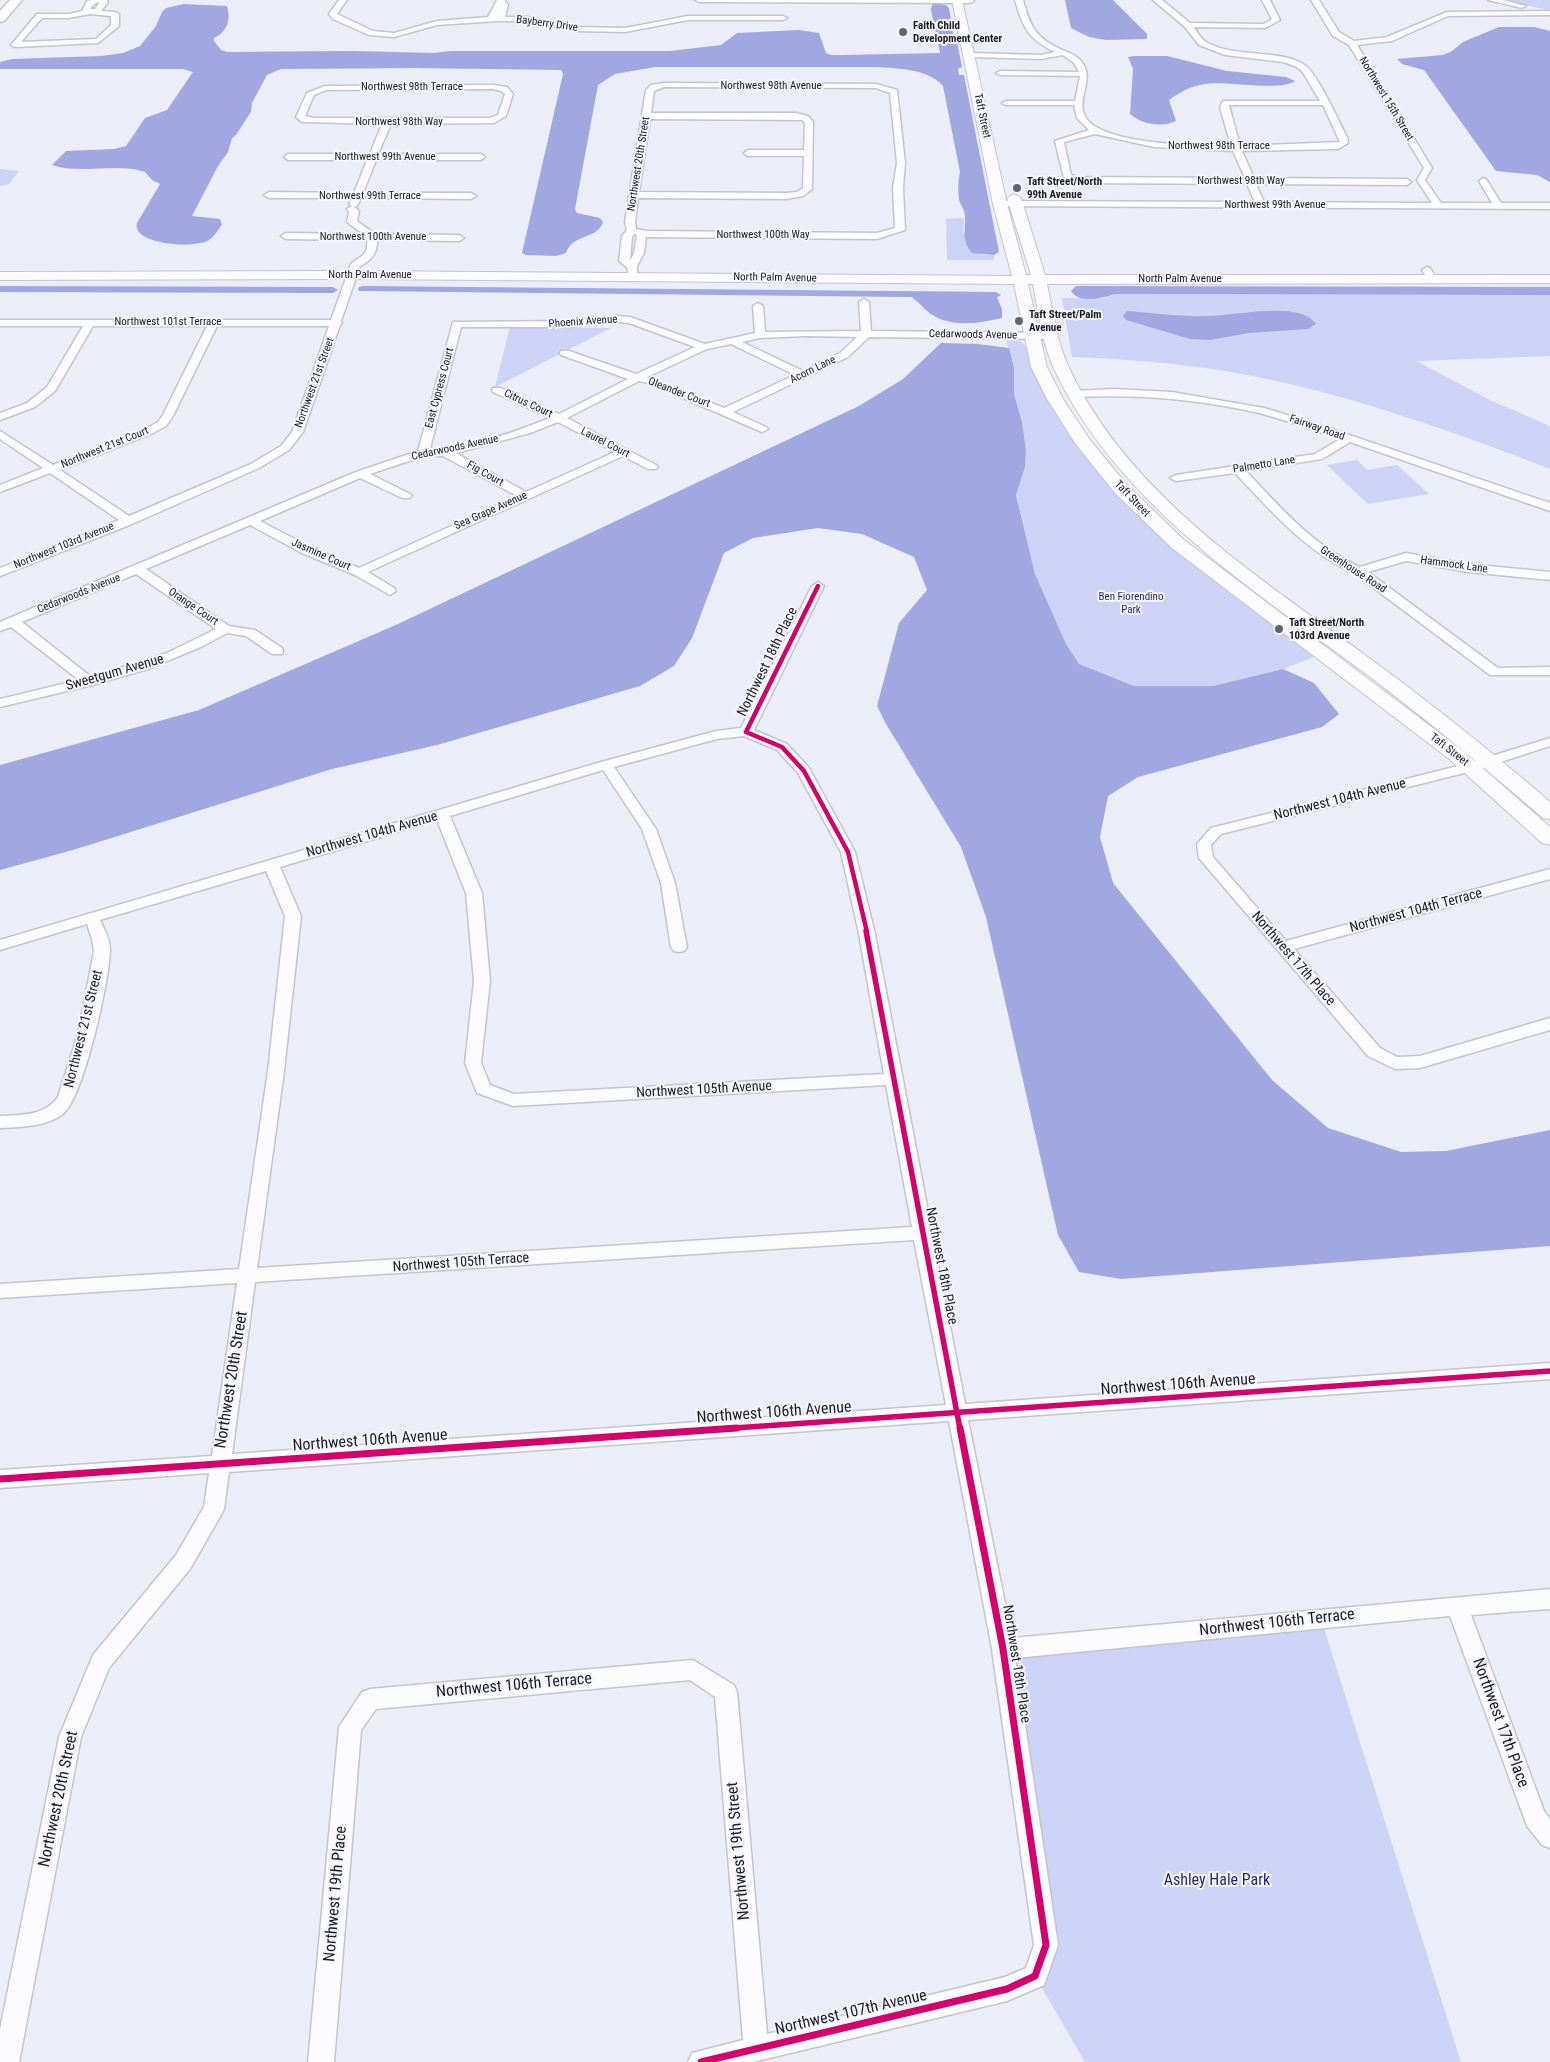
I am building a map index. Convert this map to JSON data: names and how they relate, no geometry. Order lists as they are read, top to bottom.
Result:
{
  "streets": {
    "street": [
      "Bayberry Drive",
      "Northwest 98th Avenue",
      "Northwest 98th Terrace",
      "Northwest 15th Street",
      "Taft Street",
      "Northwest 98th Way",
      "Northwest 99th Avenue",
      "Northwest 20th Street",
      "Northwest 99th Terrace",
      "Northwest 100th Way",
      "Northwest 100th Avenue",
      "North Palm Avenue",
      "Northwest 101st Terrace",
      "Phoenix Avenue",
      "Cedarwoods Avenue",
      "Acorn Lane",
      "Northwest 21st Street",
      "East Cypress Court",
      "Oleander Court",
      "Citrus Court",
      "Fairway Road",
      "Laurel Court",
      "Northwest 21st Court",
      "Palmetto Lane",
      "Fig Court",
      "Sea Grape Avenue",
      "Northwest 103rd Avenue",
      "Jasmine Court",
      "Hammock Lane",
      "Greenhouse Road",
      "Orange Court",
      "Northwest 18th Place",
      "Sweetgum Avenue",
      "Northwest 104th Avenue",
      "Northwest 104th Terrace",
      "Northwest 17th Place",
      "Northwest 105th Avenue",
      "Northwest 105th Terrace",
      "Northwest 106th Avenue",
      "Northwest 106th Terrace",
      "Northwest 19th Street",
      "Northwest 19th Place",
      "Northwest 107th Avenue"
    ]
  },
  "crossings": [
    ["Northwest 98th Avenue", "Northwest 20th Street"],
    ["Northwest 98th Avenue", "Northwest 100th Way"],
    ["Northwest 98th Terrace", "Northwest 98th Way"],
    ["Northwest 15th Street", "Northwest 99th Avenue"],
    ["Taft Street", "Northwest 99th Avenue"],
    ["Taft Street", "North Palm Avenue"],
    ["Taft Street", "Cedarwoods Avenue"],
    ["Taft Street", "Fairway Road"],
    ["Taft Street", "Northwest 104th Avenue"],
    ["Northwest 20th Street", "Northwest 100th Way"],
    ["Northwest 20th Street", "North Palm Avenue"],
    ["Northwest 20th Street", "Northwest 104th Avenue"],
    ["Northwest 20th Street", "Northwest 105th Terrace"],
    ["Northwest 20th Street", "Northwest 106th Avenue"],
    ["Northwest 100th Avenue", "North Palm Avenue"],
    ["Northwest 100th Avenue", "Northwest 21st Street"],
    ["North Palm Avenue", "Northwest 21st Street"],
    ["Northwest 101st Terrace", "Northwest 21st Street"],
    ["Northwest 101st Terrace", "Northwest 21st Court"],
    ["Phoenix Avenue", "Cedarwoods Avenue"],
    ["Phoenix Avenue", "East Cypress Court"],
    ["Cedarwoods Avenue", "Acorn Lane"],
    ["Cedarwoods Avenue", "East Cypress Court"],
    ["Cedarwoods Avenue", "Oleander Court"],
    ["Cedarwoods Avenue", "Citrus Court"],
    ["Cedarwoods Avenue", "Laurel Court"],
    ["Cedarwoods Avenue", "Fig Court"],
    ["Cedarwoods Avenue", "Jasmine Court"],
    ["Cedarwoods Avenue", "Orange Court"],
    ["Acorn Lane", "Oleander Court"],
    ["Northwest 21st Street", "Northwest 103rd Avenue"],
    ["Northwest 21st Street", "Northwest 104th Avenue"],
    ["Citrus Court", "Laurel Court"],
    ["Fairway Road", "Palmetto Lane"],
    ["Laurel Court", "Sea Grape Avenue"],
    ["Palmetto Lane", "Greenhouse Road"],
    ["Fig Court", "Sea Grape Avenue"],
    ["Sea Grape Avenue", "Jasmine Court"],
    ["Hammock Lane", "Greenhouse Road"],
    ["Orange Court", "Sweetgum Avenue"],
    ["Northwest 18th Place", "Northwest 104th Avenue"],
    ["Northwest 18th Place", "Northwest 105th Avenue"],
    ["Northwest 18th Place", "Northwest 105th Terrace"],
    ["Northwest 18th Place", "Northwest 106th Avenue"],
    ["Northwest 18th Place", "Northwest 106th Terrace"],
    ["Northwest 18th Place", "Northwest 107th Avenue"],
    ["Northwest 104th Avenue", "Northwest 17th Place"],
    ["Northwest 104th Avenue", "Northwest 105th Avenue"],
    ["Northwest 104th Terrace", "Northwest 17th Place"],
    ["Northwest 17th Place", "Northwest 106th Terrace"],
    ["Northwest 106th Terrace", "Northwest 19th Street"],
    ["Northwest 106th Terrace", "Northwest 19th Place"],
    ["Northwest 19th Street", "Northwest 107th Avenue"]
  ],
  "parks": ["Ben Fiorendino Park", "Ashley Hale Park"],
  "places": [
    "Faith Child Development Center",
    "Taft Street/North 99th Avenue",
    "Taft Street/Palm Avenue",
    "Taft Street/North 103rd Avenue"
  ]
}
